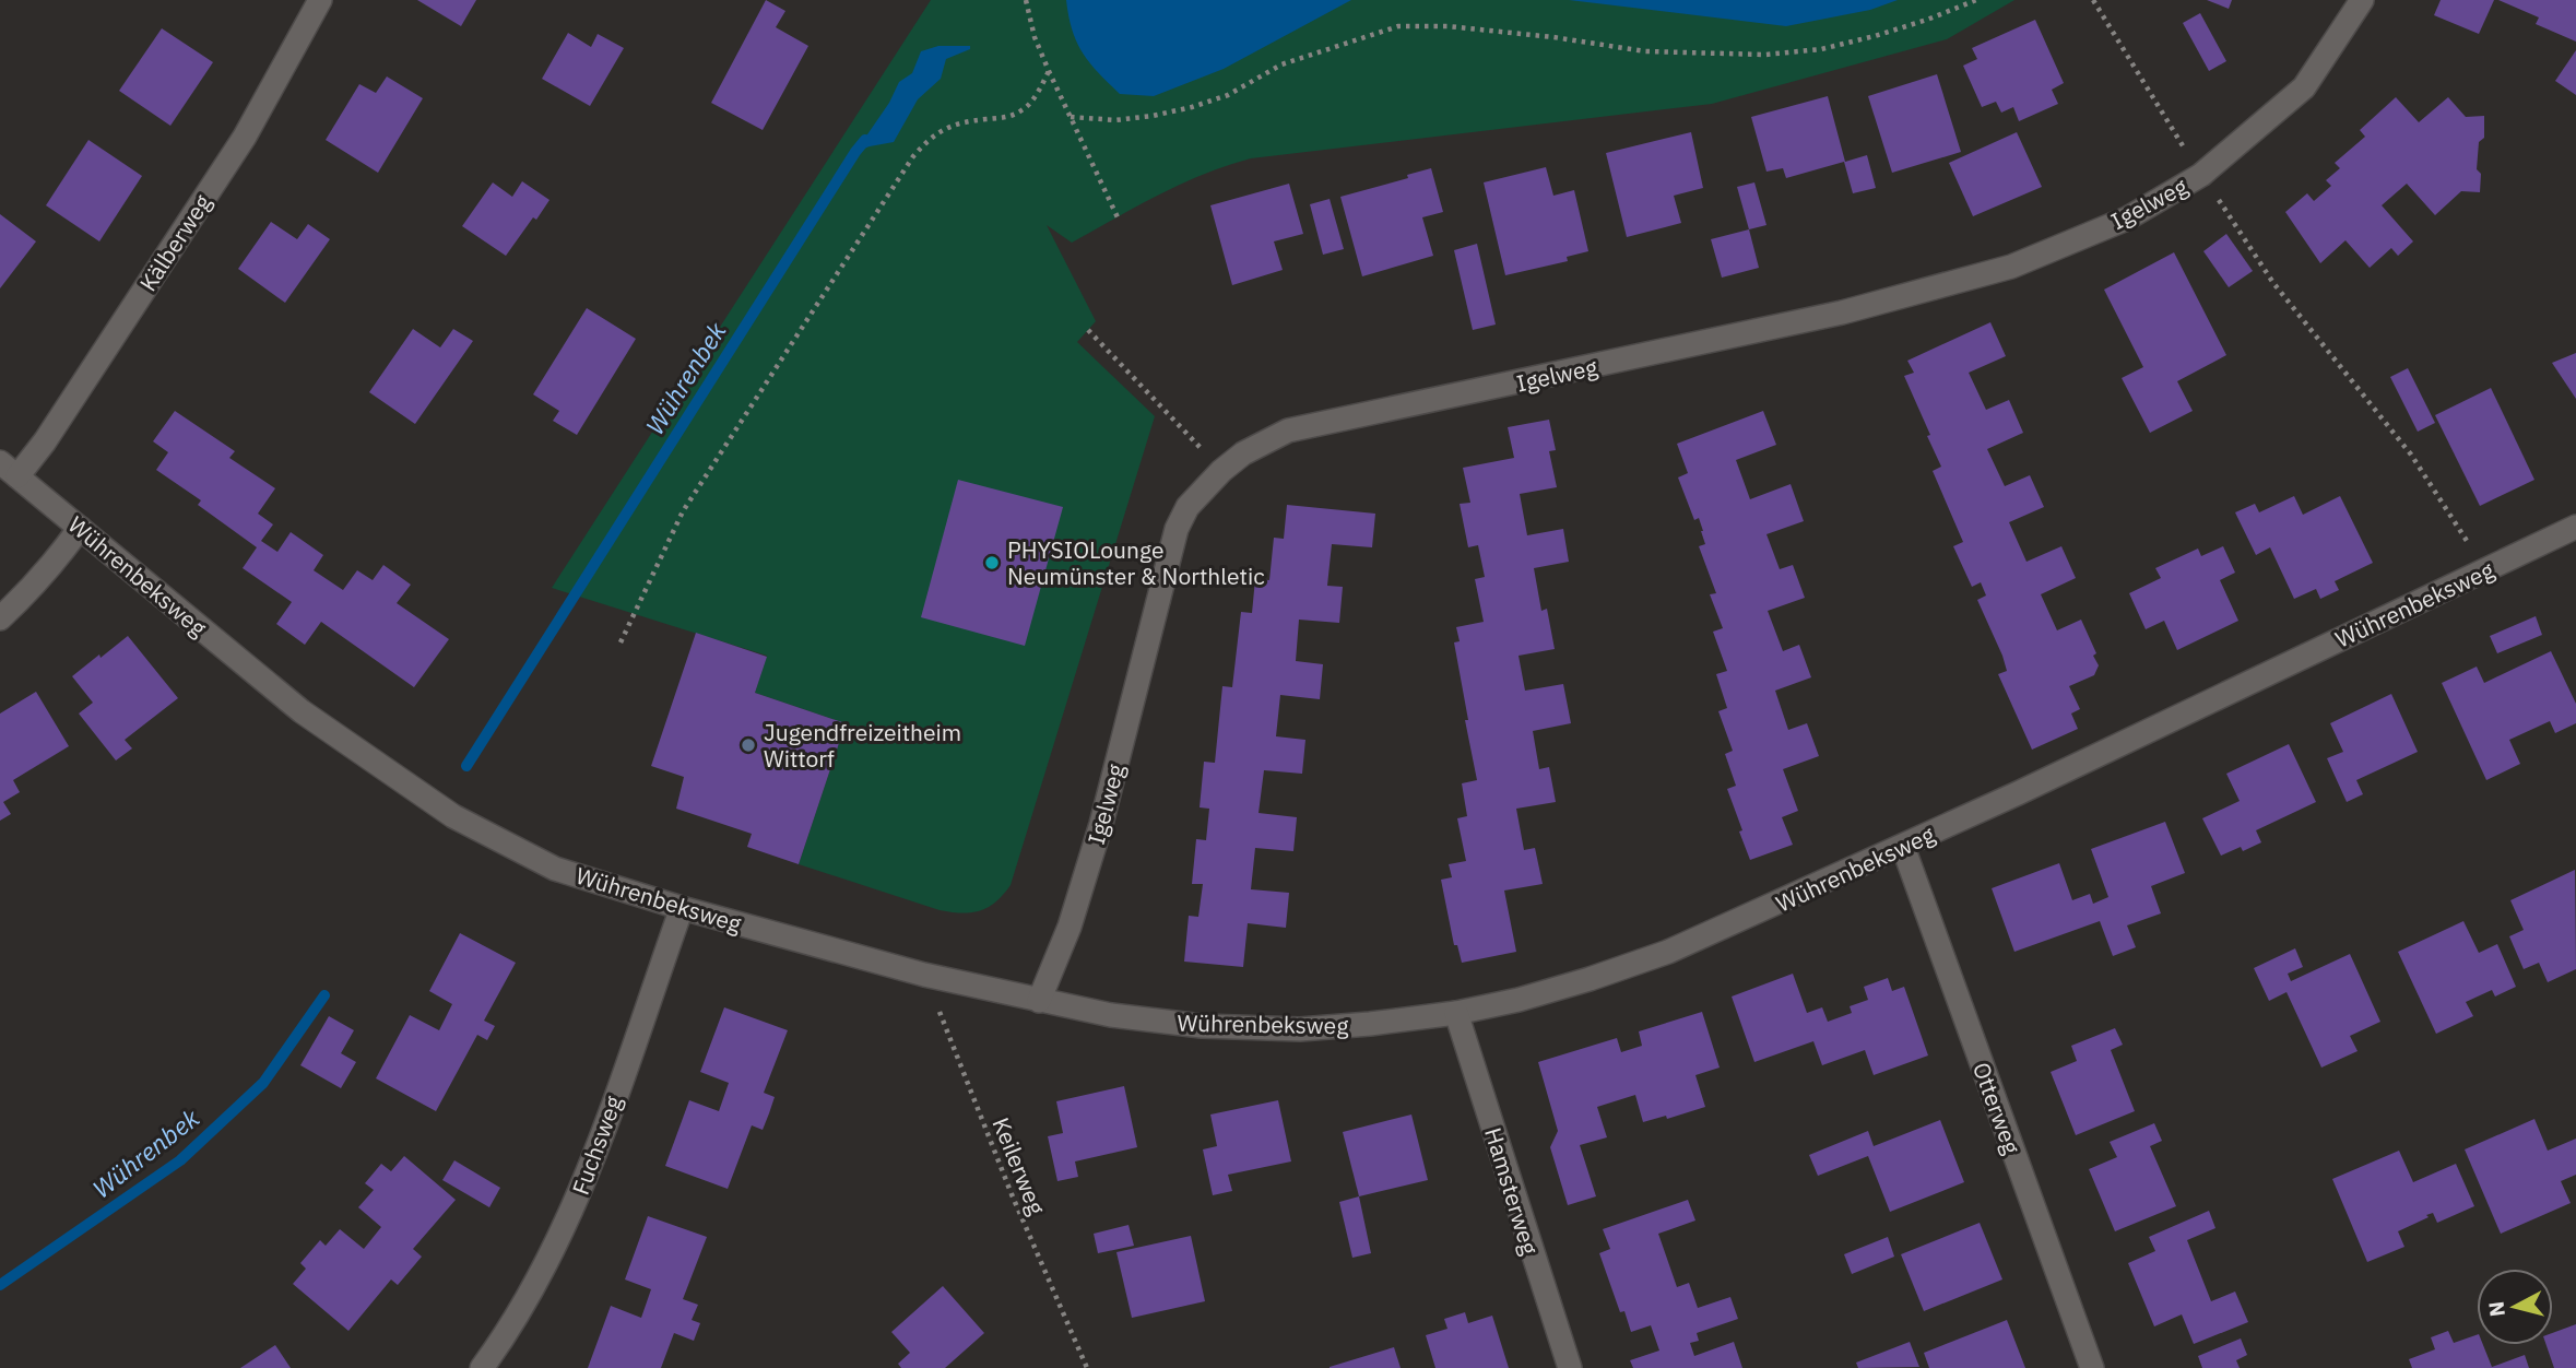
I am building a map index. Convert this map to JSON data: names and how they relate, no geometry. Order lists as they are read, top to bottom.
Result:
{
  "streets": {
    "street": [
      "Igelweg",
      "Kälberweg",
      "Wührenbeksweg",
      "Otterweg",
      "Fuchsweg",
      "Hamsterweg"
    ],
    "path": ["Keilerweg"]
  },
  "crossings": [
    ["Igelweg", "Wührenbeksweg"],
    ["Kälberweg", "Wührenbeksweg"],
    ["Wührenbeksweg", "Otterweg"],
    ["Wührenbeksweg", "Fuchsweg"],
    ["Wührenbeksweg", "Keilerweg"],
    ["Wührenbeksweg", "Hamsterweg"]
  ],
  "water": ["Wührenbek"],
  "places": ["PHYSIOLounge Neumünster & Northletic", "Jugendfreizeitheim Wittorf"],
  "north": "left"
}
